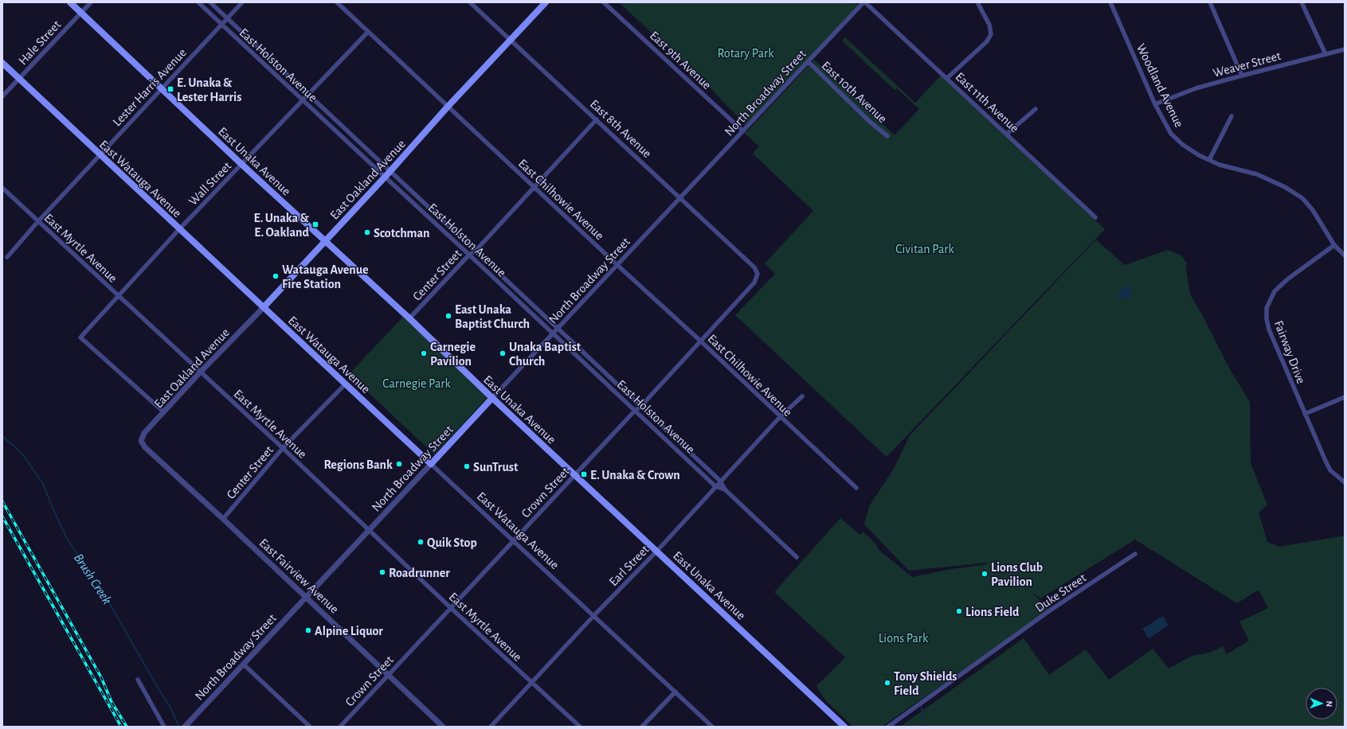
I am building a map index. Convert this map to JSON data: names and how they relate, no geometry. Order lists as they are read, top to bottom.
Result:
{
  "streets": {
    "main road": [
      "North Broadway Street",
      "East Unaka Avenue",
      "East Watauga Avenue",
      "East Oakland Avenue"
    ],
    "street": [
      "Hale Street",
      "East 9th Avenue",
      "Weaver Street",
      "East Holston Avenue",
      "Woodland Avenue",
      "Lester Harris Avenue",
      "East 10th Avenue",
      "East 11th Avenue",
      "East 8th Avenue",
      "Wall Street",
      "East Chilhowie Avenue",
      "East Myrtle Avenue",
      "Center Street",
      "Fairway Drive",
      "Crown Street",
      "Earl Street",
      "East Fairview Avenue",
      "Duke Street"
    ]
  },
  "crossings": [
    ["Hale Street", "East Unaka Avenue"],
    ["Hale Street", "East Watauga Avenue"],
    ["East 9th Avenue", "North Broadway Street"],
    ["Weaver Street", "Woodland Avenue"],
    ["East Holston Avenue", "Lester Harris Avenue"],
    ["East Holston Avenue", "North Broadway Street"],
    ["East Holston Avenue", "East Oakland Avenue"],
    ["East Holston Avenue", "Wall Street"],
    ["East Holston Avenue", "Center Street"],
    ["East Holston Avenue", "Crown Street"],
    ["East Holston Avenue", "Earl Street"],
    ["Woodland Avenue", "Fairway Drive"],
    ["Lester Harris Avenue", "East Unaka Avenue"],
    ["Lester Harris Avenue", "East Watauga Avenue"],
    ["Lester Harris Avenue", "East Myrtle Avenue"],
    ["East 10th Avenue", "North Broadway Street"],
    ["North Broadway Street", "East 11th Avenue"],
    ["North Broadway Street", "East 8th Avenue"],
    ["North Broadway Street", "East Unaka Avenue"],
    ["North Broadway Street", "East Watauga Avenue"],
    ["North Broadway Street", "East Chilhowie Avenue"],
    ["North Broadway Street", "East Myrtle Avenue"],
    ["North Broadway Street", "East Fairview Avenue"],
    ["East 8th Avenue", "East Oakland Avenue"],
    ["East 8th Avenue", "Center Street"],
    ["East 8th Avenue", "Crown Street"],
    ["East Unaka Avenue", "East Oakland Avenue"],
    ["East Unaka Avenue", "Wall Street"],
    ["East Unaka Avenue", "Center Street"],
    ["East Unaka Avenue", "Crown Street"],
    ["East Unaka Avenue", "Earl Street"],
    ["East Watauga Avenue", "East Oakland Avenue"],
    ["East Watauga Avenue", "Wall Street"],
    ["East Watauga Avenue", "Center Street"],
    ["East Watauga Avenue", "Crown Street"],
    ["East Watauga Avenue", "Earl Street"],
    ["East Oakland Avenue", "Wall Street"],
    ["East Oakland Avenue", "East Chilhowie Avenue"],
    ["East Oakland Avenue", "East Myrtle Avenue"],
    ["East Oakland Avenue", "East Fairview Avenue"],
    ["Wall Street", "East Chilhowie Avenue"],
    ["Wall Street", "East Myrtle Avenue"],
    ["East Chilhowie Avenue", "Center Street"],
    ["East Chilhowie Avenue", "Crown Street"],
    ["East Chilhowie Avenue", "Earl Street"],
    ["East Myrtle Avenue", "Center Street"],
    ["East Myrtle Avenue", "Crown Street"],
    ["East Myrtle Avenue", "Earl Street"],
    ["Center Street", "East Fairview Avenue"],
    ["Crown Street", "East Fairview Avenue"]
  ],
  "water": ["Brush Creek"],
  "parks": [
    "Rotary Park",
    "Civitan Park",
    "Carnegie Park",
    "Lions Park"
  ],
  "places": {
    "transit": ["E. Unaka & Lester Harris", "E. Unaka & E. Oakland", "E. Unaka & Crown"],
    "other": [
      "Scotchman",
      "Watauga Avenue Fire Station",
      "East Unaka Baptist Church",
      "Carnegie Pavilion",
      "Unaka Baptist Church",
      "Regions Bank",
      "SunTrust",
      "Quik Stop",
      "Roadrunner",
      "Lions Club Pavilion",
      "Lions Field",
      "Alpine Liquor",
      "Tony Shields Field"
    ]
  },
  "north": "right"
}
